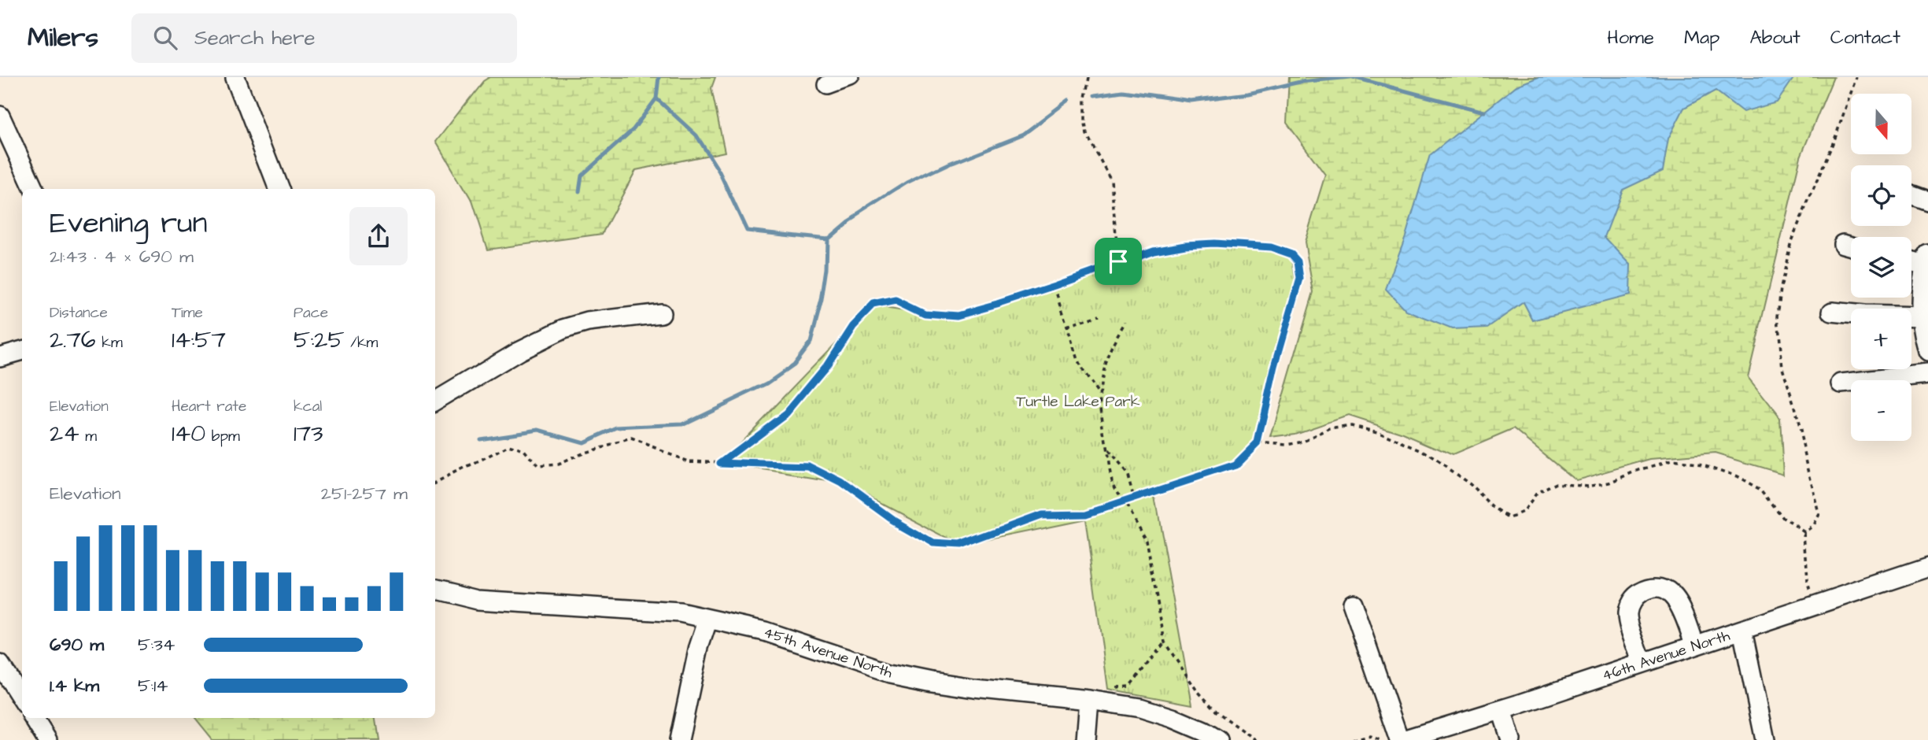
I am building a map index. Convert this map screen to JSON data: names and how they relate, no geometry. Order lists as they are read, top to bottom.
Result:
{
  "streets": {
    "street": ["45th Avenue North", "46th Avenue North"]
  },
  "parks": ["Turtle Lake Park"],
  "north": "bottom",
  "page": {
    "header": "Milers",
    "search": "Search here",
    "nav": [
      "Home",
      "Map",
      "About",
      "Contact"
    ],
    "map_buttons": ["+", "−"],
    "heading": ["Evening run", "21:43 · 4 × 690 m"],
    "stats": [
      ["Distance", "2.76 km"],
      ["Time", "14:57"],
      ["Pace", "5:25 /km"],
      ["Elevation", "24 m"],
      ["Heart rate", "140 bpm"],
      ["kcal", "173"]
    ],
    "chart": ["Elevation", "251–257 m"],
    "list": [
      {
        "name": "690 m",
        "note": "5:34"
      },
      {
        "name": "1.4 km",
        "note": "5:14"
      }
    ]
  }
}
